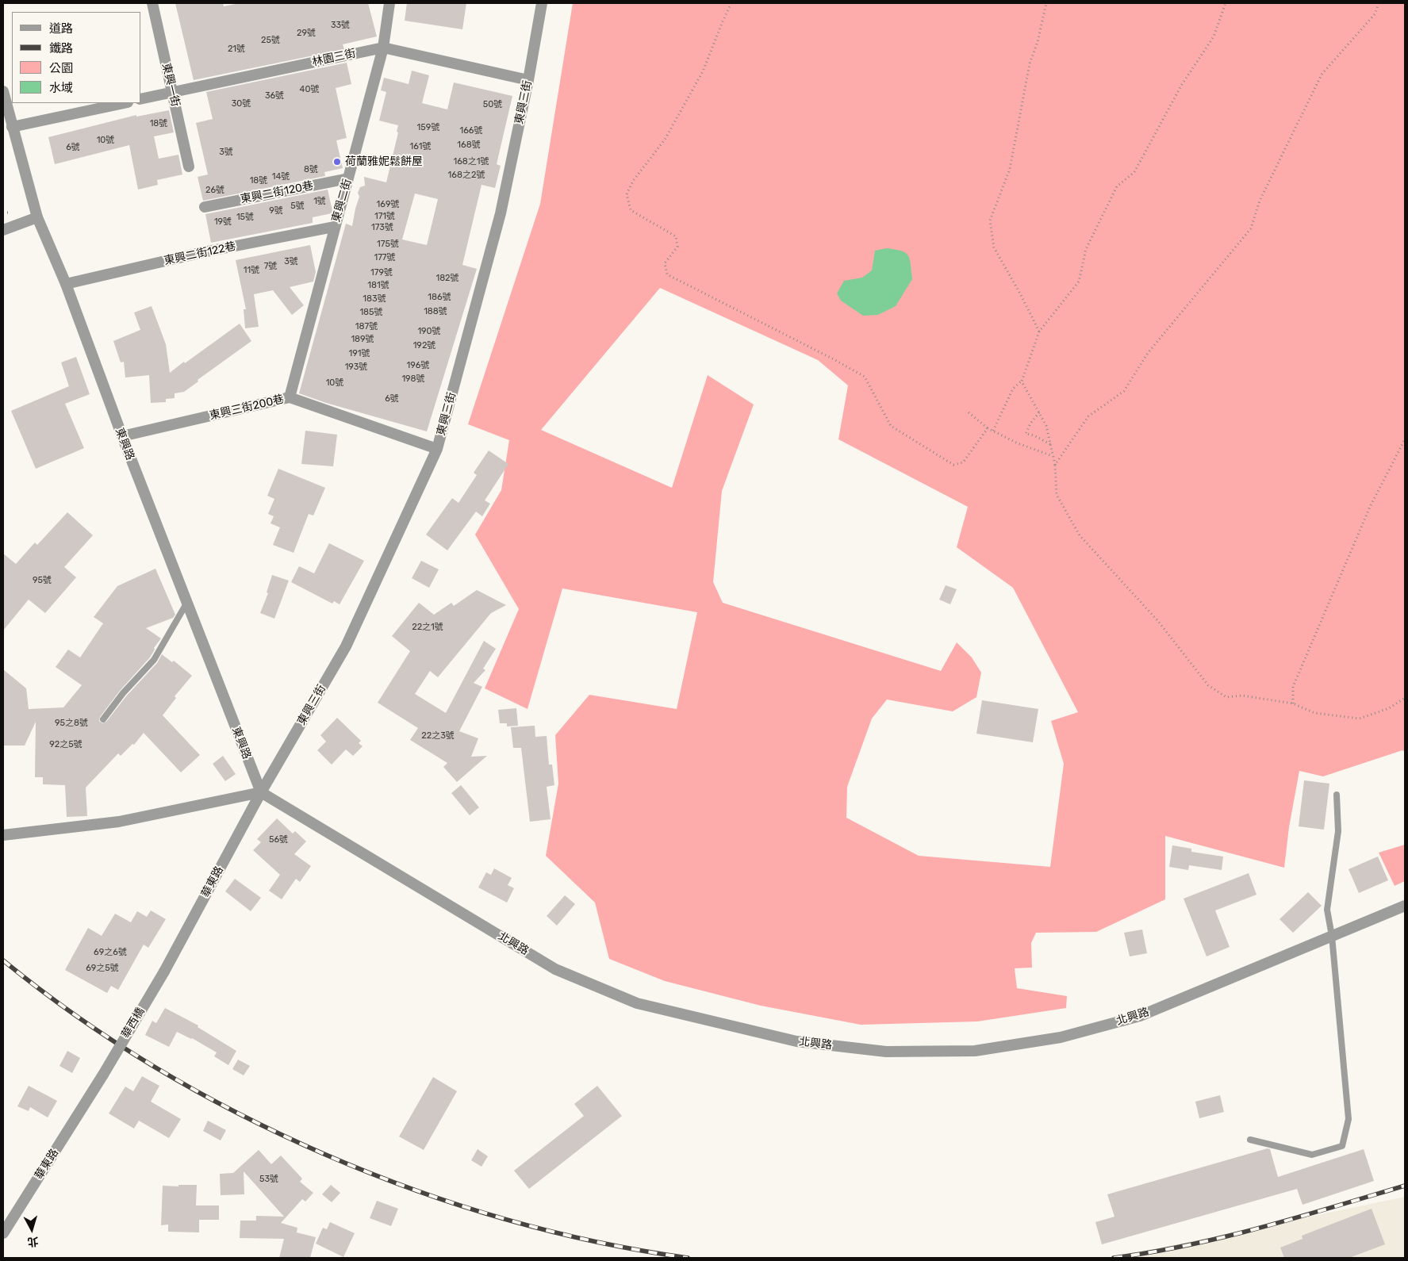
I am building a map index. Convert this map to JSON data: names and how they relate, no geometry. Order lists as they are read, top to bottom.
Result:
{
  "streets": {
    "street": [
      "林園三街",
      "東興一街",
      "東興三街",
      "東興二街120巷",
      "東興二街",
      "東興二街122巷",
      "東興三街200巷",
      "東興路",
      "華東路",
      "北興路",
      "華西橋"
    ]
  },
  "crossings": [
    ["林園三街", "東興一街"],
    ["林園三街", "東興三街"],
    ["林園三街", "東興二街"],
    ["東興三街", "東興三街200巷"],
    ["東興三街", "東興路"],
    ["東興三街", "華東路"],
    ["東興三街", "北興路"],
    ["東興二街120巷", "東興二街"],
    ["東興二街", "東興二街122巷"],
    ["東興二街", "東興三街200巷"],
    ["東興二街122巷", "東興路"],
    ["東興三街200巷", "東興路"],
    ["東興路", "華東路"],
    ["東興路", "北興路"],
    ["華東路", "北興路"],
    ["華東路", "華西橋"]
  ],
  "places": ["荷蘭雅妮鬆餅屋"],
  "house_numbers": [
    "33號",
    "29號",
    "25號",
    "21號",
    "40號",
    "36號",
    "30號",
    "50號",
    "18號",
    "159號",
    "166號",
    "10號",
    "168號",
    "161號",
    "6號",
    "3號",
    "168之1號",
    "8號",
    "168之2號",
    "14號",
    "18號",
    "26號",
    "1號",
    "169號",
    "5號",
    "9號",
    "171號",
    "15號",
    "19號",
    "173號",
    "175號",
    "177號",
    "3號",
    "7號",
    "11號",
    "179號",
    "182號",
    "181號",
    "186號",
    "183號",
    "188號",
    "185號",
    "187號",
    "190號",
    "189號",
    "192號",
    "191號",
    "196號",
    "193號",
    "198號",
    "10號",
    "6號",
    "95號",
    "22之1號",
    "95之8號",
    "22之3號",
    "92之5號",
    "56號",
    "69之6號",
    "69之5號",
    "53號"
  ],
  "legend": [
    "道路",
    "鐵路",
    "公園",
    "水域"
  ],
  "north": "bottom"
}
